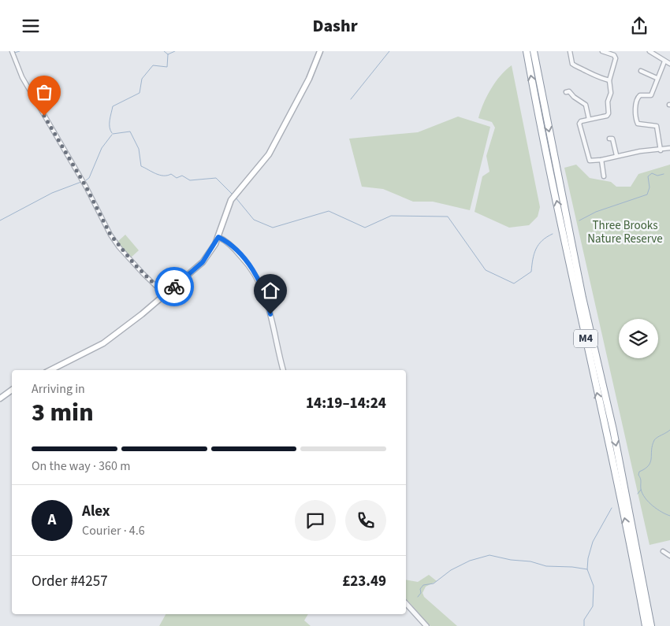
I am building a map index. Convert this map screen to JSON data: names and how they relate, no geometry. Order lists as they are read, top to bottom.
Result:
{
  "streets": {
    "highway": ["M4"]
  },
  "parks": ["Three Brooks Nature Reserve"],
  "page": {
    "header": "Dashr",
    "heading": ["3 min", "Arriving in", "14:19–14:24"],
    "panel": [
      "Alex",
      "Courier · 4.6",
      "Order #4257",
      "£23.49"
    ],
    "bar": "On the way · 360 m",
    "round": "A"
  }
}
